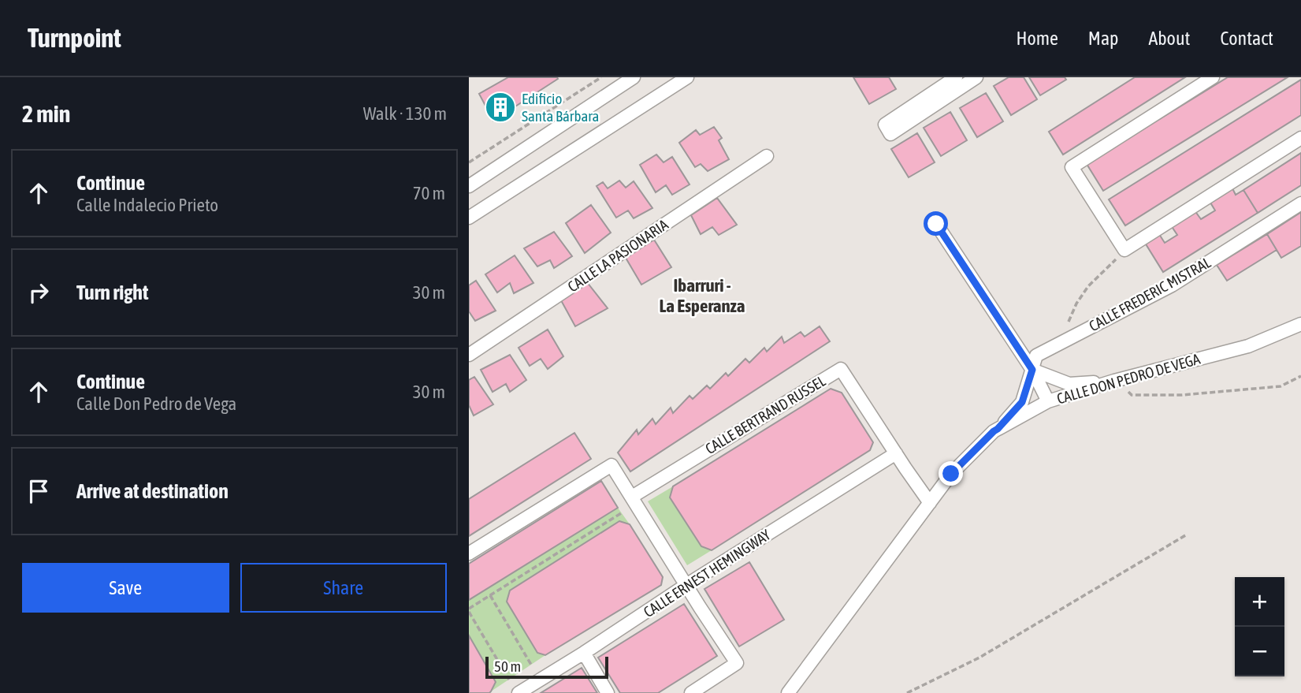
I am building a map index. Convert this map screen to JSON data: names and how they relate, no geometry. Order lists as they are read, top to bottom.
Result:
{
  "streets": {
    "street": [
      "CALLE LA PASIONARIA",
      "CALLE FREDERIC MISTRAL",
      "CALLE DON PEDRO DE VEGA",
      "CALLE BERTRAND RUSSEL",
      "CALLE ERNEST HEMINGWAY"
    ]
  },
  "crossings": [
    ["CALLE FREDERIC MISTRAL", "CALLE DON PEDRO DE VEGA"],
    ["CALLE BERTRAND RUSSEL", "CALLE ERNEST HEMINGWAY"]
  ],
  "districts": ["Ibarruri - La Esperanza"],
  "places": {
    "building": ["Edificio Santa Bárbara"]
  },
  "scale_bar": "50 m",
  "page": {
    "header": "Turnpoint",
    "nav": [
      "Home",
      "Map",
      "About",
      "Contact"
    ],
    "heading": ["2 min", "Walk · 130 m"],
    "list": [
      ["Continue", "Calle Indalecio Prieto", "70 m"],
      ["Turn right", "30 m"],
      ["Continue", "Calle Don Pedro de Vega", "30 m"],
      "Arrive at destination"
    ],
    "buttons": ["Save", "Share"],
    "map_buttons": ["+", "−"],
    "scale": "50 m"
  }
}
